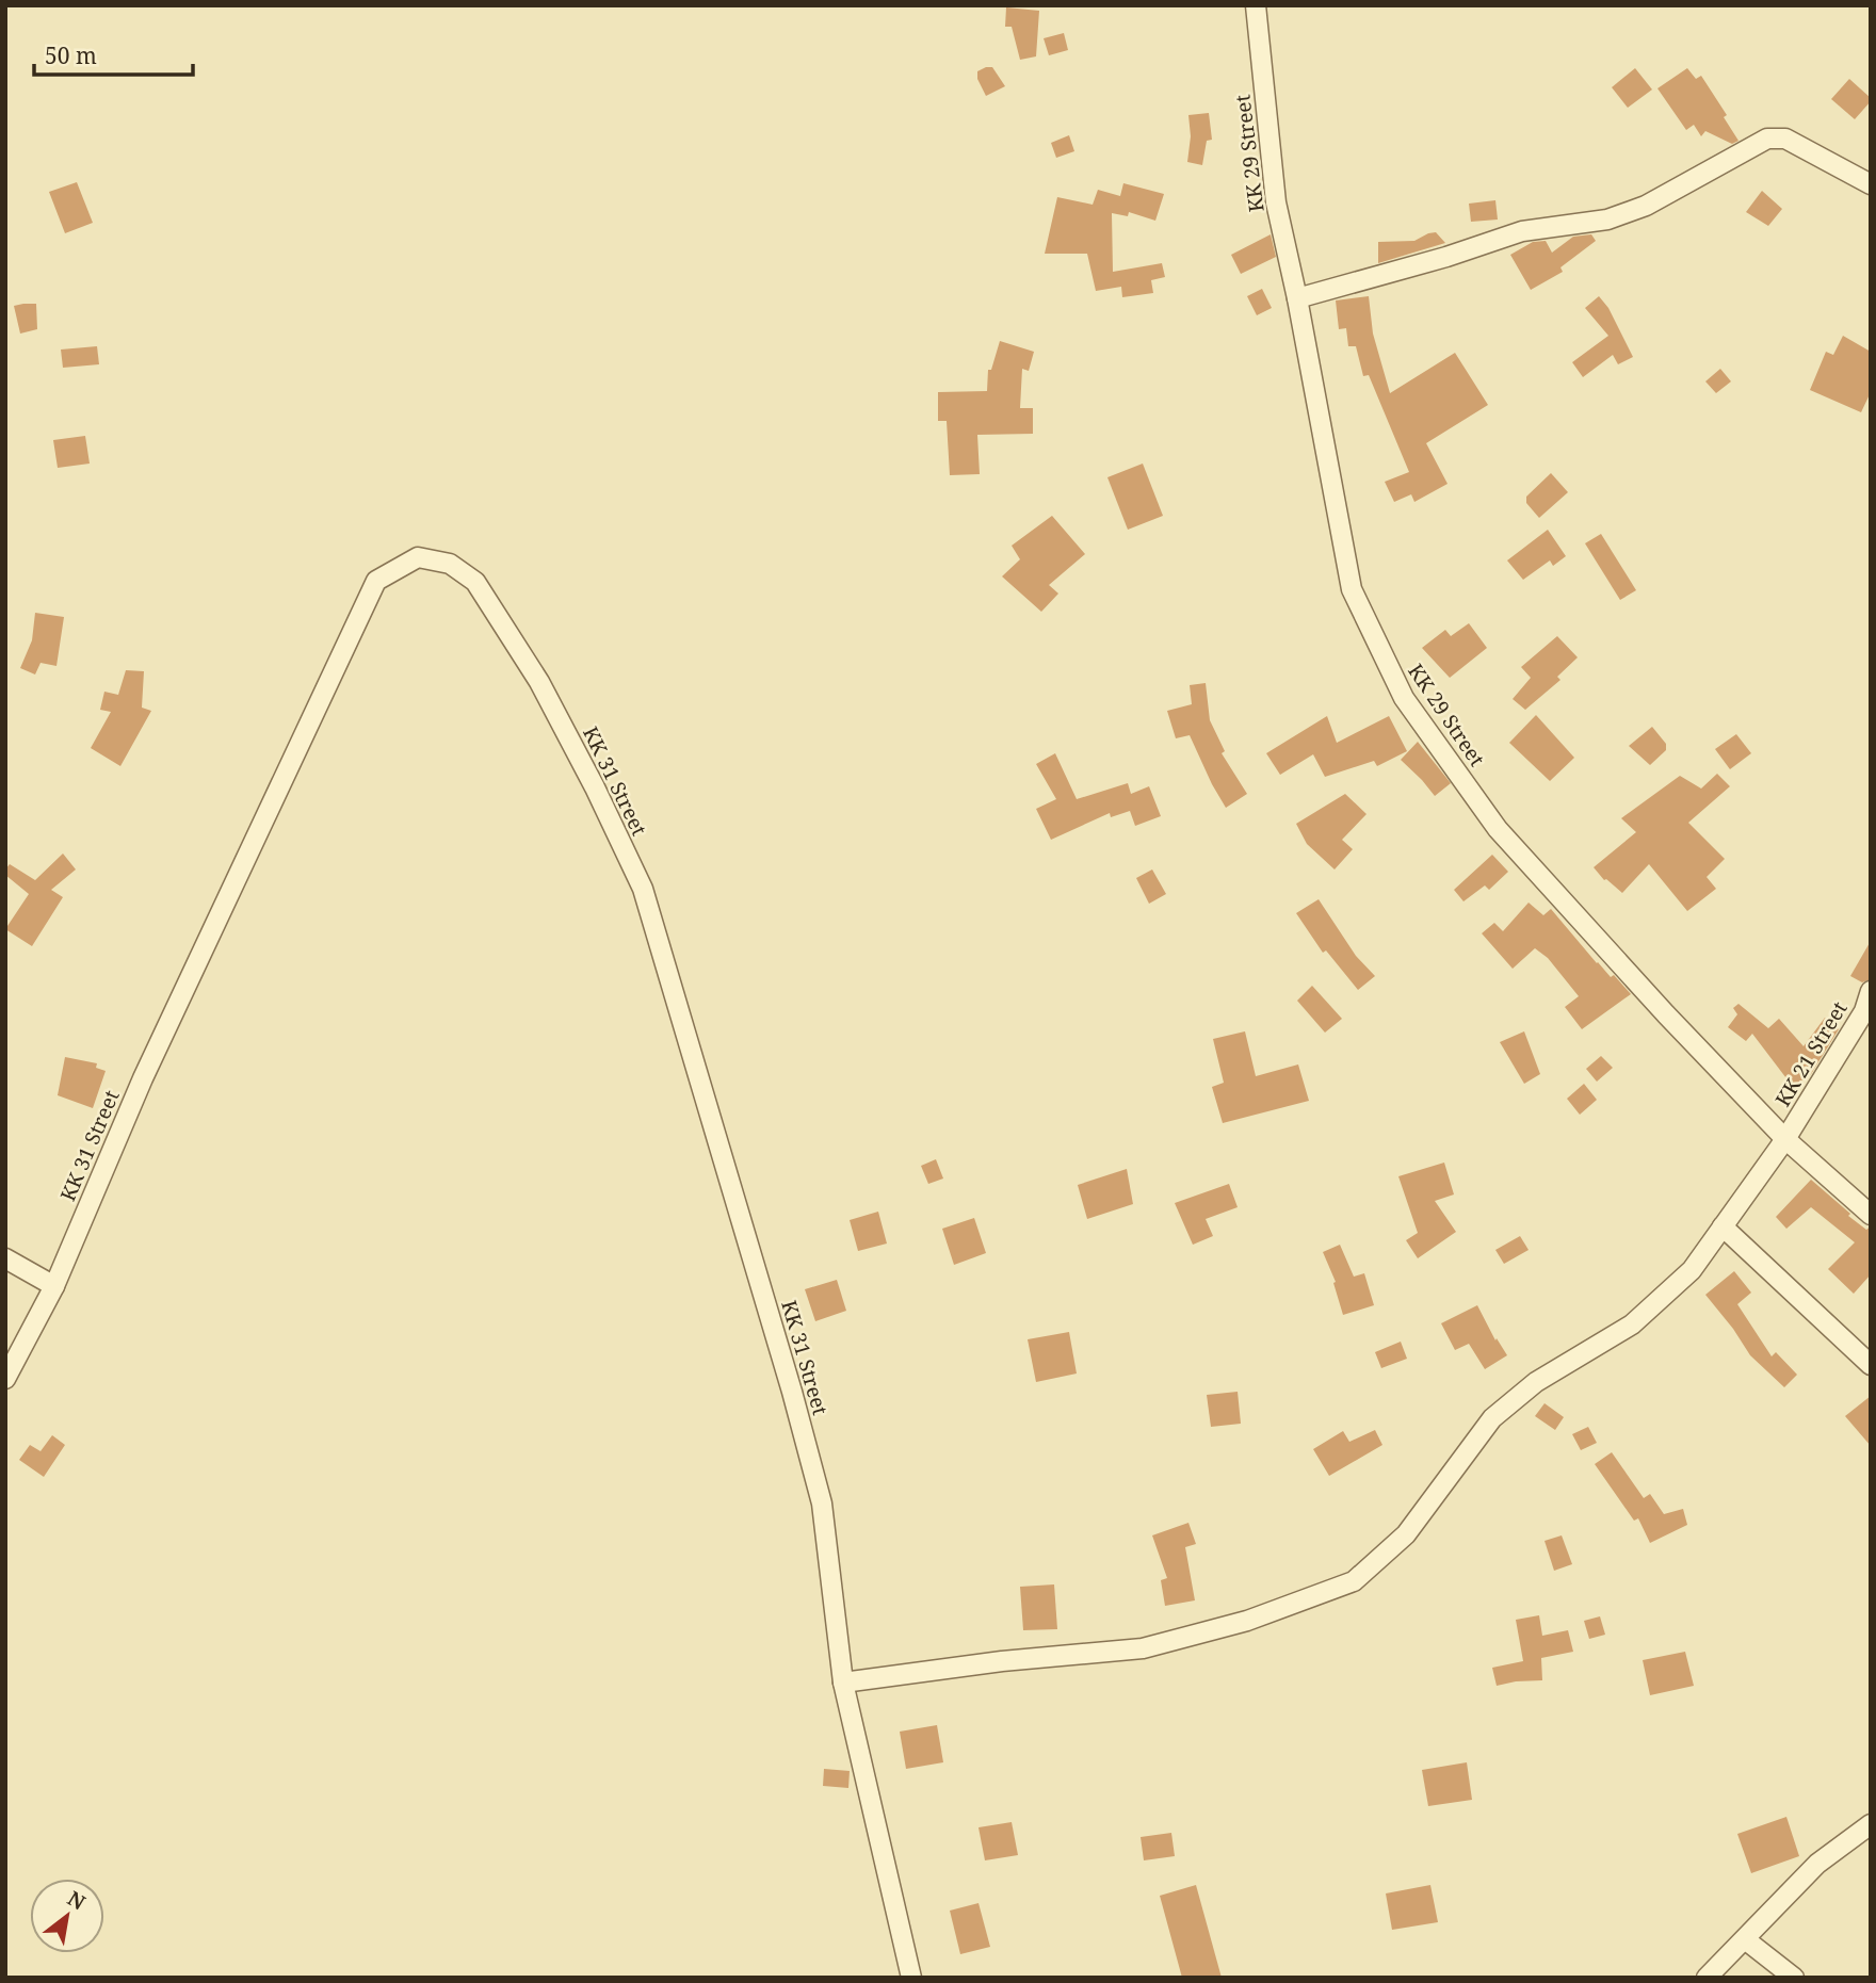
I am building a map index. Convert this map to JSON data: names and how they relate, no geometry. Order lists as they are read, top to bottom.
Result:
{
  "streets": {
    "street": ["KK 29 Street", "KK 31 Street", "KK 21 Street"]
  },
  "crossings": [
    ["KK 29 Street", "KK 21 Street"],
    ["KK 31 Street", "KK 21 Street"]
  ],
  "scale_bar": "50 m",
  "north": "top right"
}
